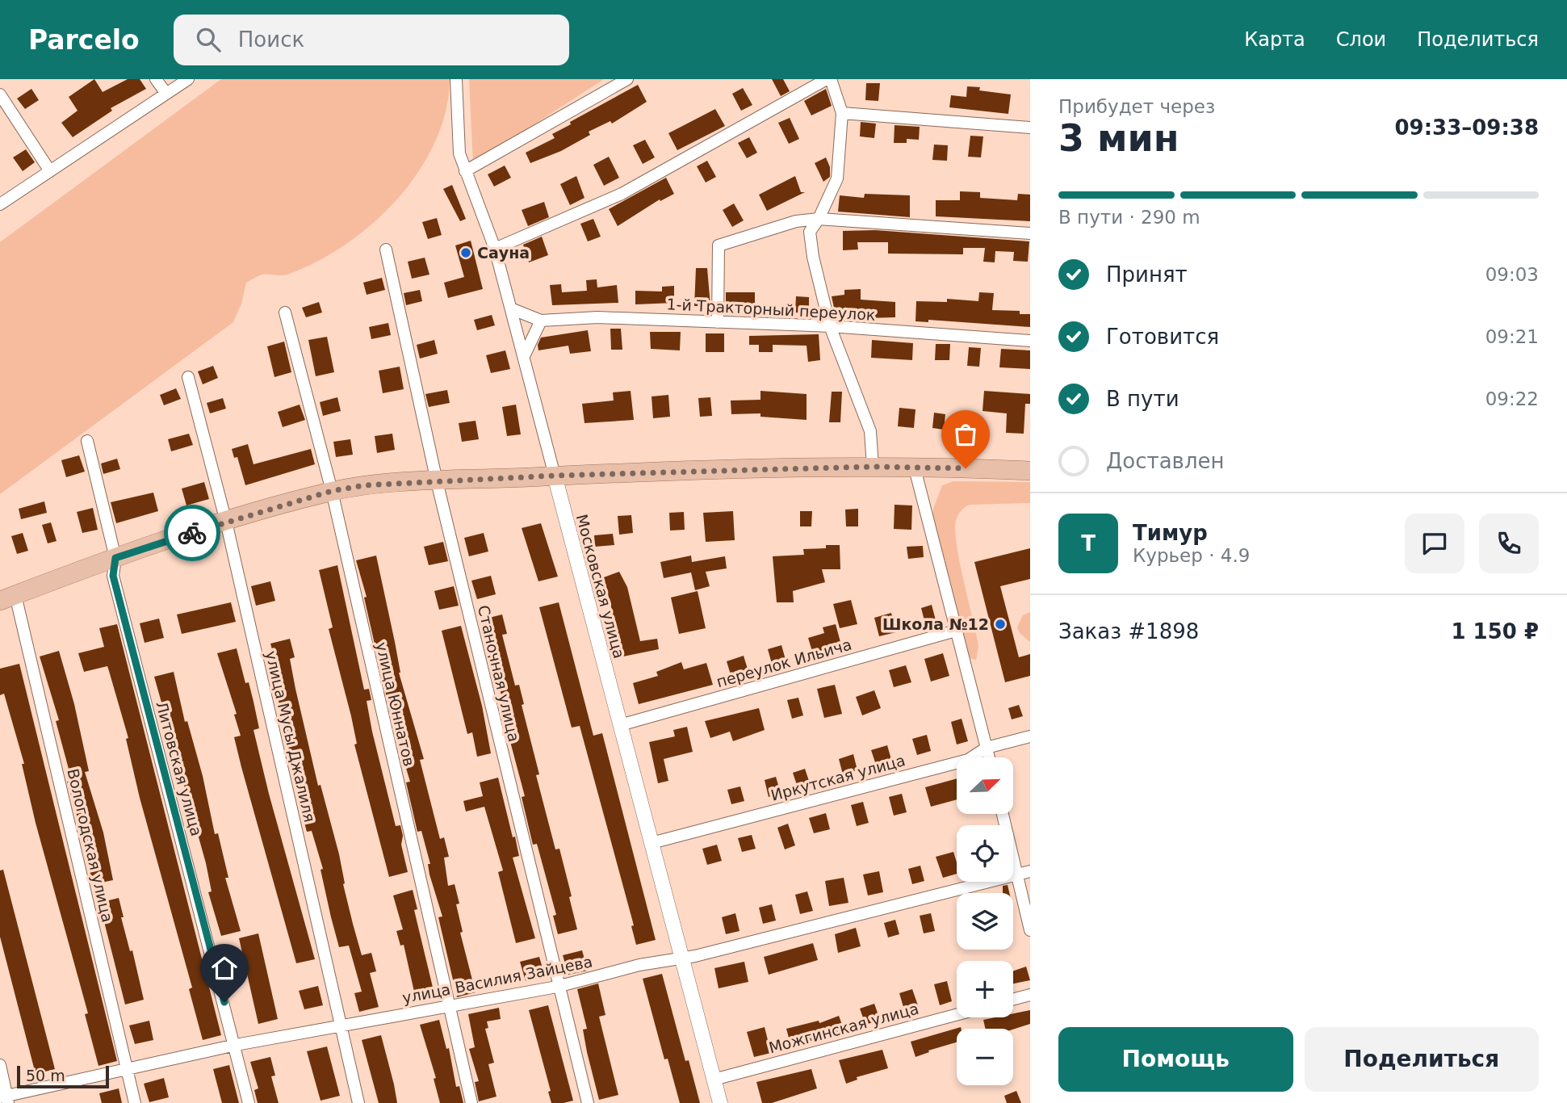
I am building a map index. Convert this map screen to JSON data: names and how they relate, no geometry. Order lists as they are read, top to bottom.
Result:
{
  "streets": {
    "street": [
      "1-й Тракторный переулок",
      "Московская улица",
      "переулок Ильича",
      "Станочная улица",
      "улица Юннатов",
      "улица Мусы Джалиля",
      "Литовская улица",
      "Иркутская улица",
      "Вологодская улица",
      "улица Василия Зайцева",
      "Можгинская улица"
    ]
  },
  "crossings": [
    ["1-й Тракторный переулок", "Московская улица"],
    ["Московская улица", "переулок Ильича"],
    ["Московская улица", "Иркутская улица"],
    ["Московская улица", "улица Василия Зайцева"],
    ["Московская улица", "Можгинская улица"],
    ["Станочная улица", "улица Василия Зайцева"],
    ["улица Юннатов", "улица Василия Зайцева"],
    ["улица Мусы Джалиля", "улица Василия Зайцева"],
    ["Литовская улица", "улица Василия Зайцева"],
    ["Вологодская улица", "улица Василия Зайцева"]
  ],
  "places": ["Сауна", "Школа №12"],
  "scale_bar": "50 m",
  "north": "top right",
  "page": {
    "header": "Parcelo",
    "search": "Поиск",
    "nav": ["Карта", "Слои", "Поделиться"],
    "heading": ["3 мин", "Прибудет через", "09:33–09:38"],
    "panel": [
      "Тимур",
      "Курьер · 4.9",
      "Заказ #1898",
      "1 150 ₽"
    ],
    "bar": "В пути · 290 m",
    "list": [
      ["Принят", "09:03"],
      ["Готовится", "09:21"],
      ["В пути", "09:22"],
      "Доставлен"
    ],
    "round": "Т",
    "map_buttons": ["+", "−"],
    "buttons": ["Помощь", "Поделиться"],
    "scale": "50 m"
  }
}
